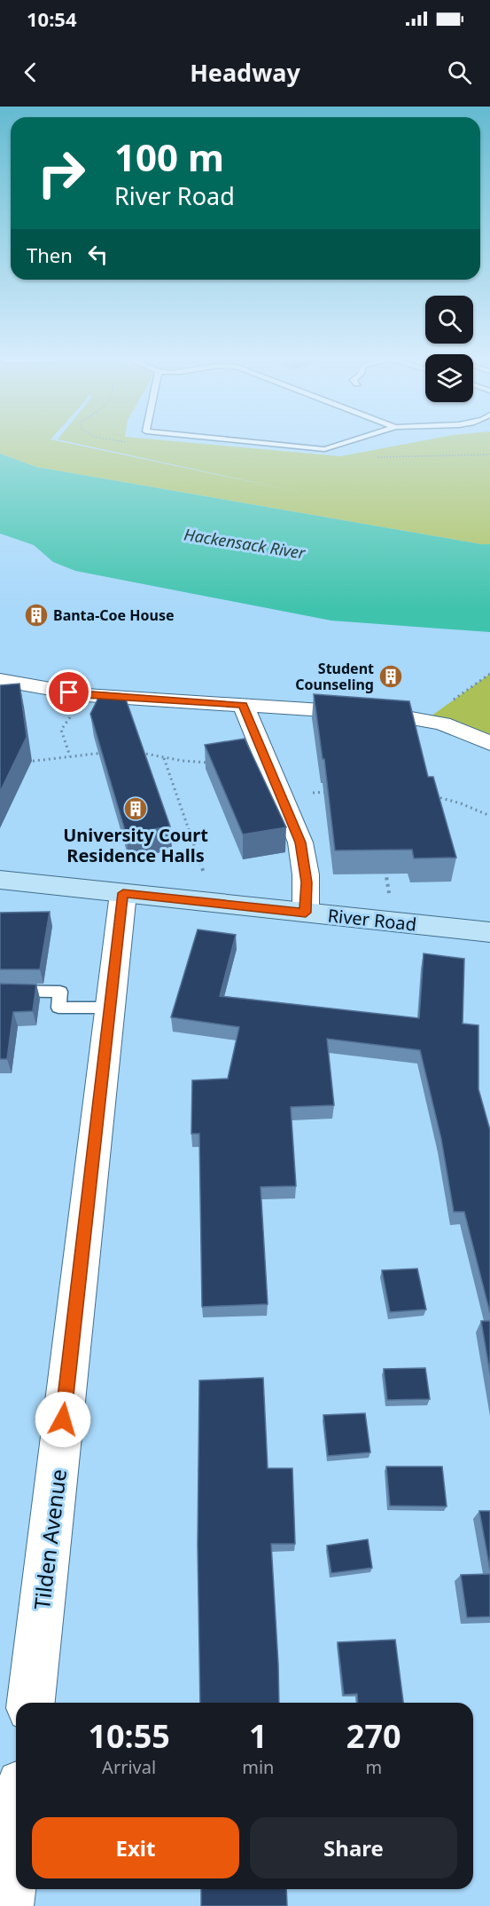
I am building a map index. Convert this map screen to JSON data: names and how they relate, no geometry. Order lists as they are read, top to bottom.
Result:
{
  "streets": {
    "main road": ["River Road"],
    "street": ["Tilden Avenue"]
  },
  "crossings": [
    ["River Road", "Tilden Avenue"]
  ],
  "water": ["Hackensack River"],
  "places": {
    "building": ["Banta-Coe House", "Student Counseling", "University Court Residence Halls"]
  },
  "page": {
    "status": "10:54",
    "header": "Headway",
    "turn": ["100 m", "River Road"],
    "then": "Then",
    "eta": [
      "10:55",
      "Arrival",
      "1",
      "min",
      "270",
      "m"
    ],
    "buttons": ["Exit", "Share"]
  }
}
